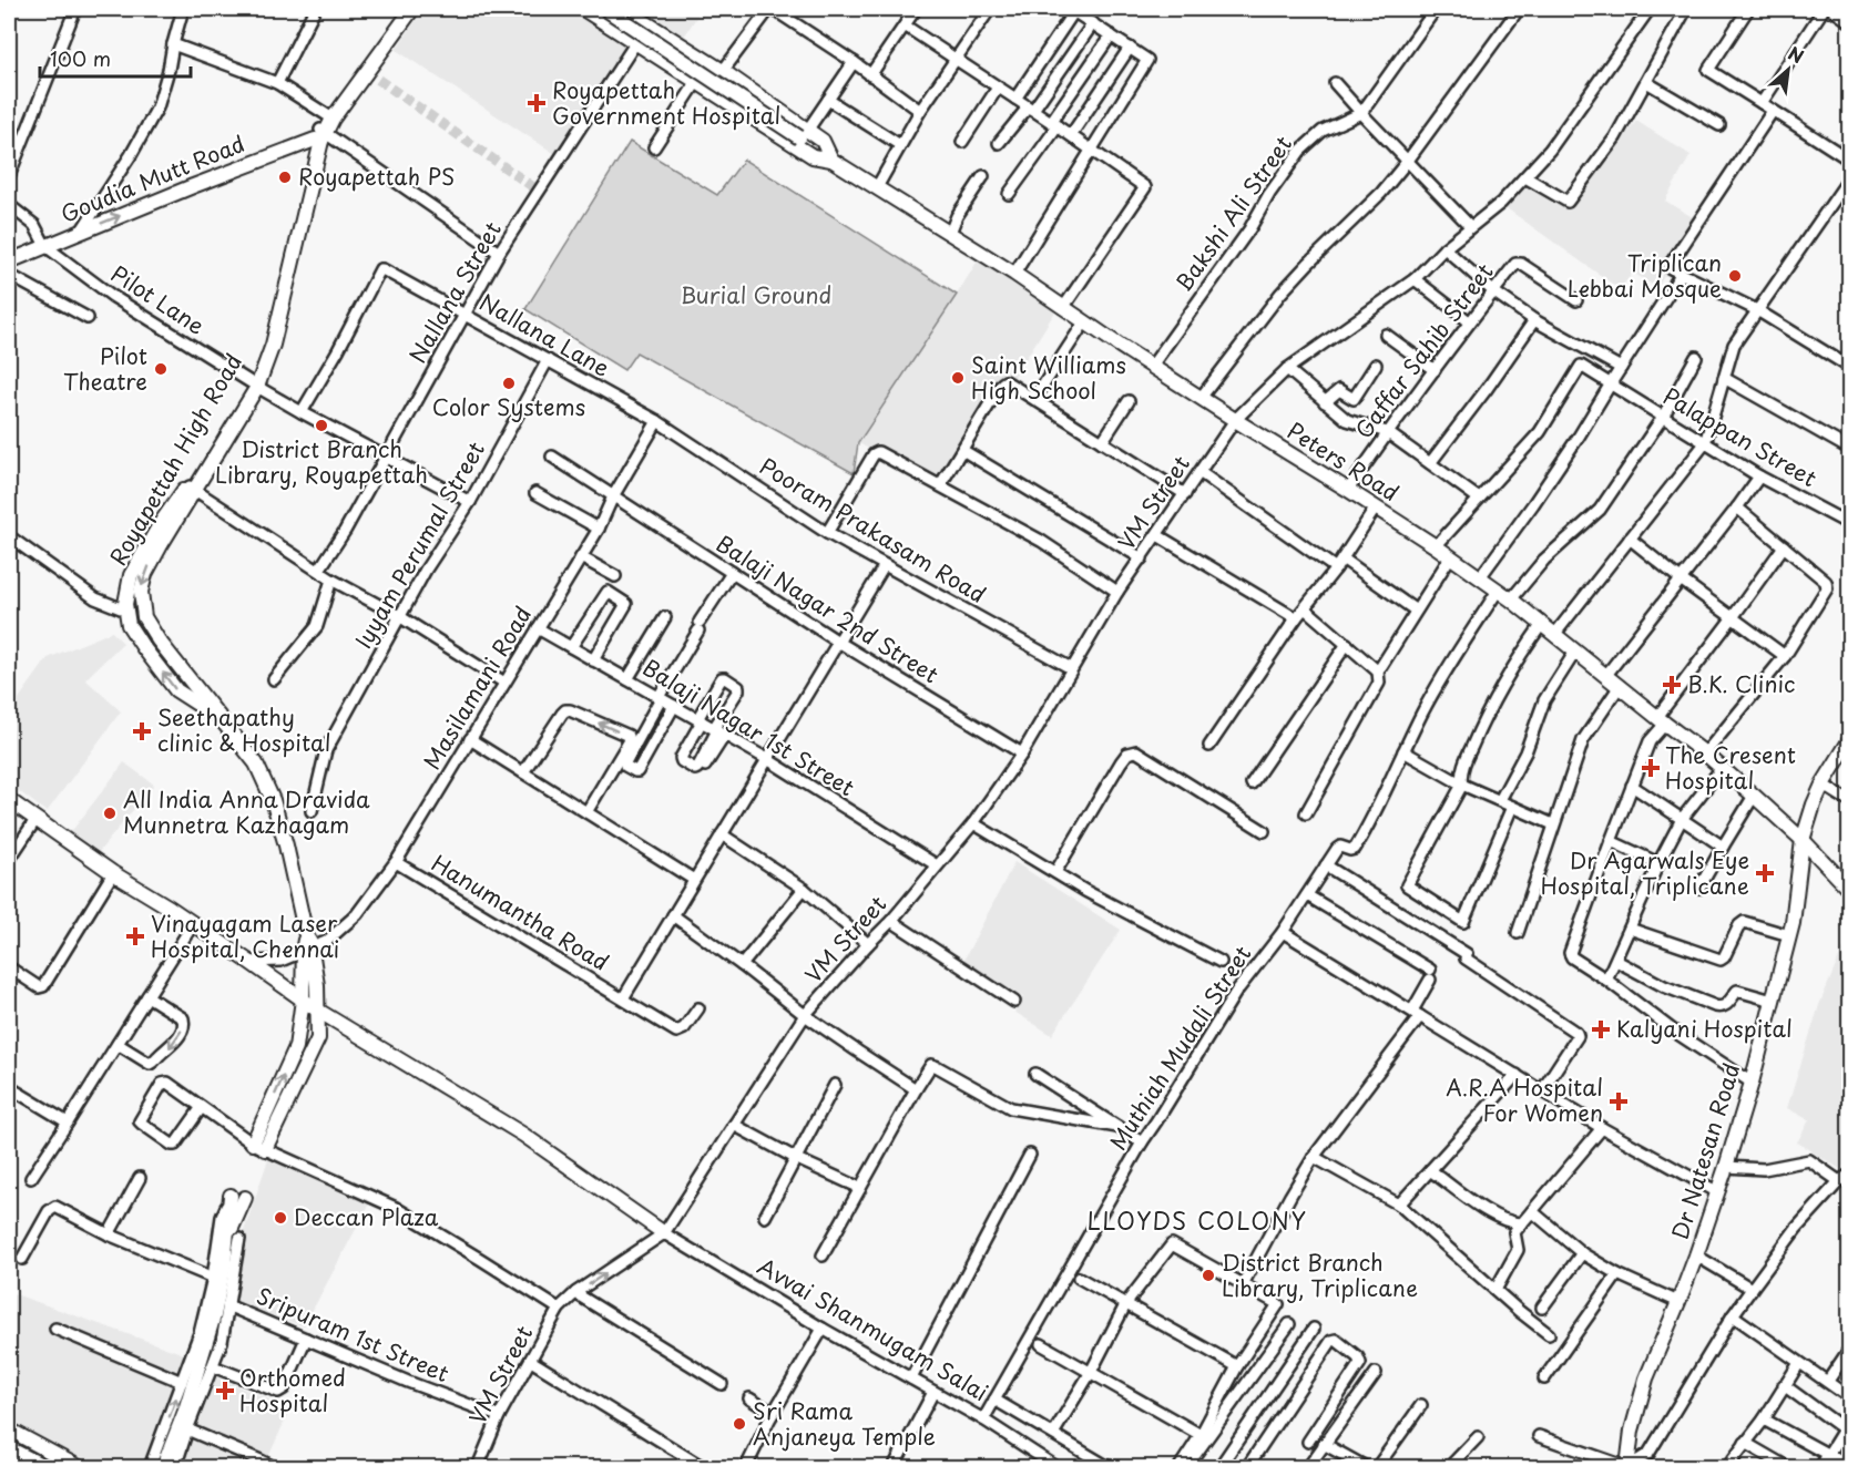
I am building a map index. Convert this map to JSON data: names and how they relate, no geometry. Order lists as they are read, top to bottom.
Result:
{
  "streets": {
    "main road": [
      "Goudia Mutt Road",
      "Royapettah High Road",
      "Peters Road",
      "Dr Natesan Road"
    ],
    "street": [
      "Bakshi Ali Street",
      "Nallana Street",
      "Pilot Lane",
      "Nallana Lane",
      "Gaffar Sahib Street",
      "Palappan Street",
      "VM Street",
      "Pooram Prakasam Road",
      "Iyyam Perumal Street",
      "Balaji Nagar 2nd Street",
      "Masilamani Road",
      "Balaji Nagar 1st Street",
      "Hanumantha Road",
      "Muthiah Mudali Street",
      "Avvai Shanmugam Salai",
      "Sripuram 1st Street"
    ]
  },
  "crossings": [
    ["Goudia Mutt Road", "Pilot Lane"],
    ["Goudia Mutt Road", "Royapettah High Road"],
    ["Bakshi Ali Street", "Peters Road"],
    ["Nallana Street", "Pilot Lane"],
    ["Nallana Street", "Nallana Lane"],
    ["Nallana Street", "Peters Road"],
    ["Pilot Lane", "Nallana Lane"],
    ["Pilot Lane", "Royapettah High Road"],
    ["Pilot Lane", "Iyyam Perumal Street"],
    ["Nallana Lane", "Pooram Prakasam Road"],
    ["Nallana Lane", "Iyyam Perumal Street"],
    ["Nallana Lane", "Masilamani Road"],
    ["Gaffar Sahib Street", "Peters Road"],
    ["Peters Road", "VM Street"],
    ["Peters Road", "Dr Natesan Road"],
    ["VM Street", "Pooram Prakasam Road"],
    ["VM Street", "Balaji Nagar 2nd Street"],
    ["VM Street", "Balaji Nagar 1st Street"],
    ["VM Street", "Avvai Shanmugam Salai"],
    ["VM Street", "Sripuram 1st Street"],
    ["Pooram Prakasam Road", "Masilamani Road"],
    ["Balaji Nagar 2nd Street", "Masilamani Road"],
    ["Masilamani Road", "Balaji Nagar 1st Street"],
    ["Masilamani Road", "Hanumantha Road"],
    ["Muthiah Mudali Street", "Avvai Shanmugam Salai"]
  ],
  "one_way": ["Goudia Mutt Road"],
  "districts": ["LLOYDS COLONY"],
  "parks": ["Burial Ground"],
  "places": {
    "health": [
      "Royapettah Government Hospital",
      "B.K. Clinic",
      "Seethapathy clinic & Hospital",
      "The Cresent Hospital",
      "Dr Agarwals Eye Hospital, Triplicane",
      "Vinayagam Laser Hospital, Chennai",
      "Kalyani Hospital",
      "A.R.A Hospital For Women",
      "Orthomed Hospital"
    ],
    "other": [
      "Royapettah PS",
      "Triplican Lebbai Mosque",
      "Pilot Theatre",
      "Saint Williams High School",
      "Color Systems",
      "District Branch Library, Royapettah",
      "All India Anna Dravida Munnetra Kazhagam",
      "Deccan Plaza",
      "District Branch Library, Triplicane",
      "Sri Rama Anjaneya Temple"
    ]
  },
  "scale_bar": "100 m",
  "north": "top right"
}
